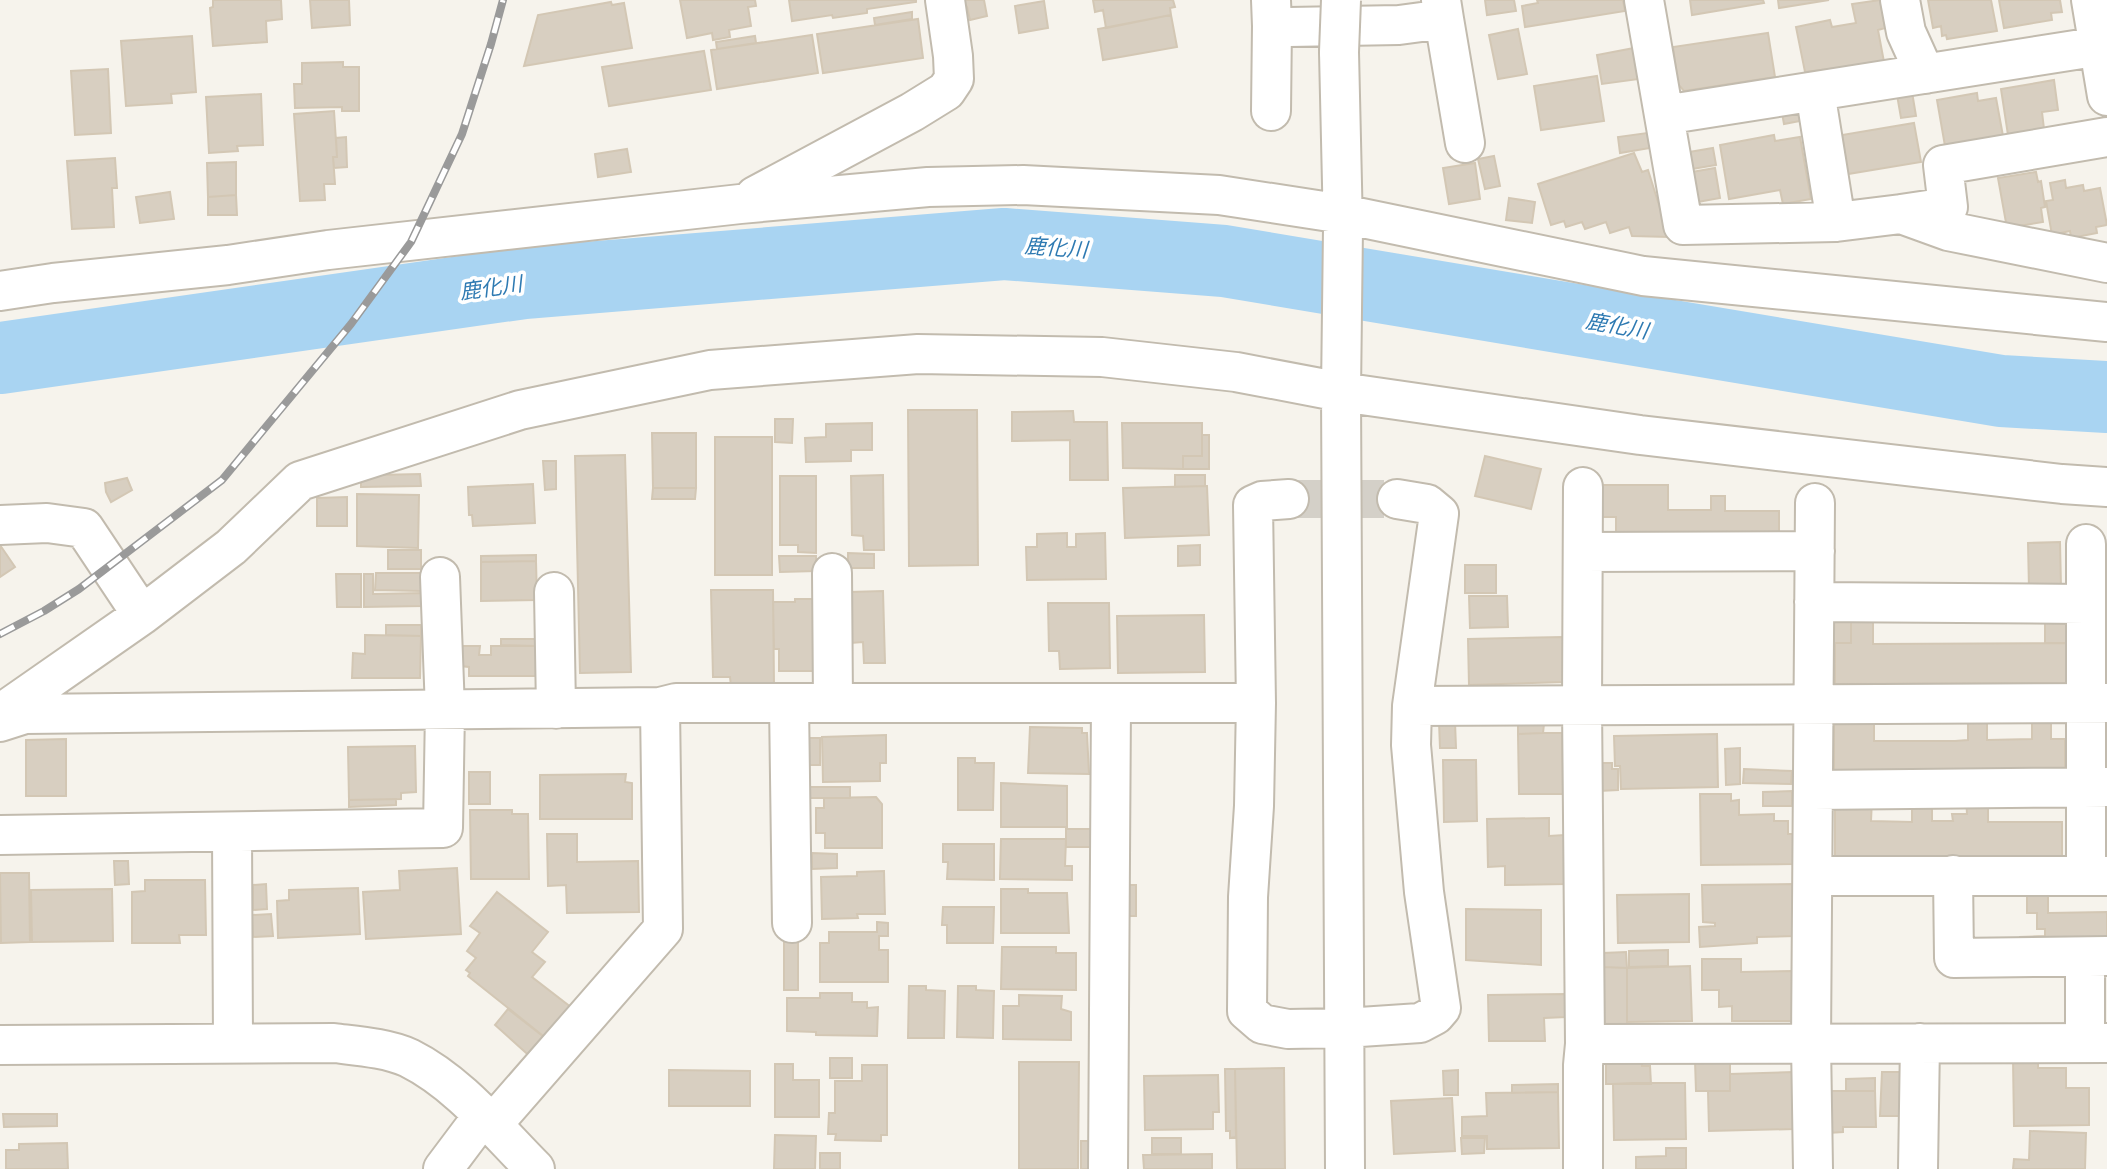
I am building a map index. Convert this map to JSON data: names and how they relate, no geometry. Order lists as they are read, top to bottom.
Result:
{
  "water": ["鹿化川"]
}
